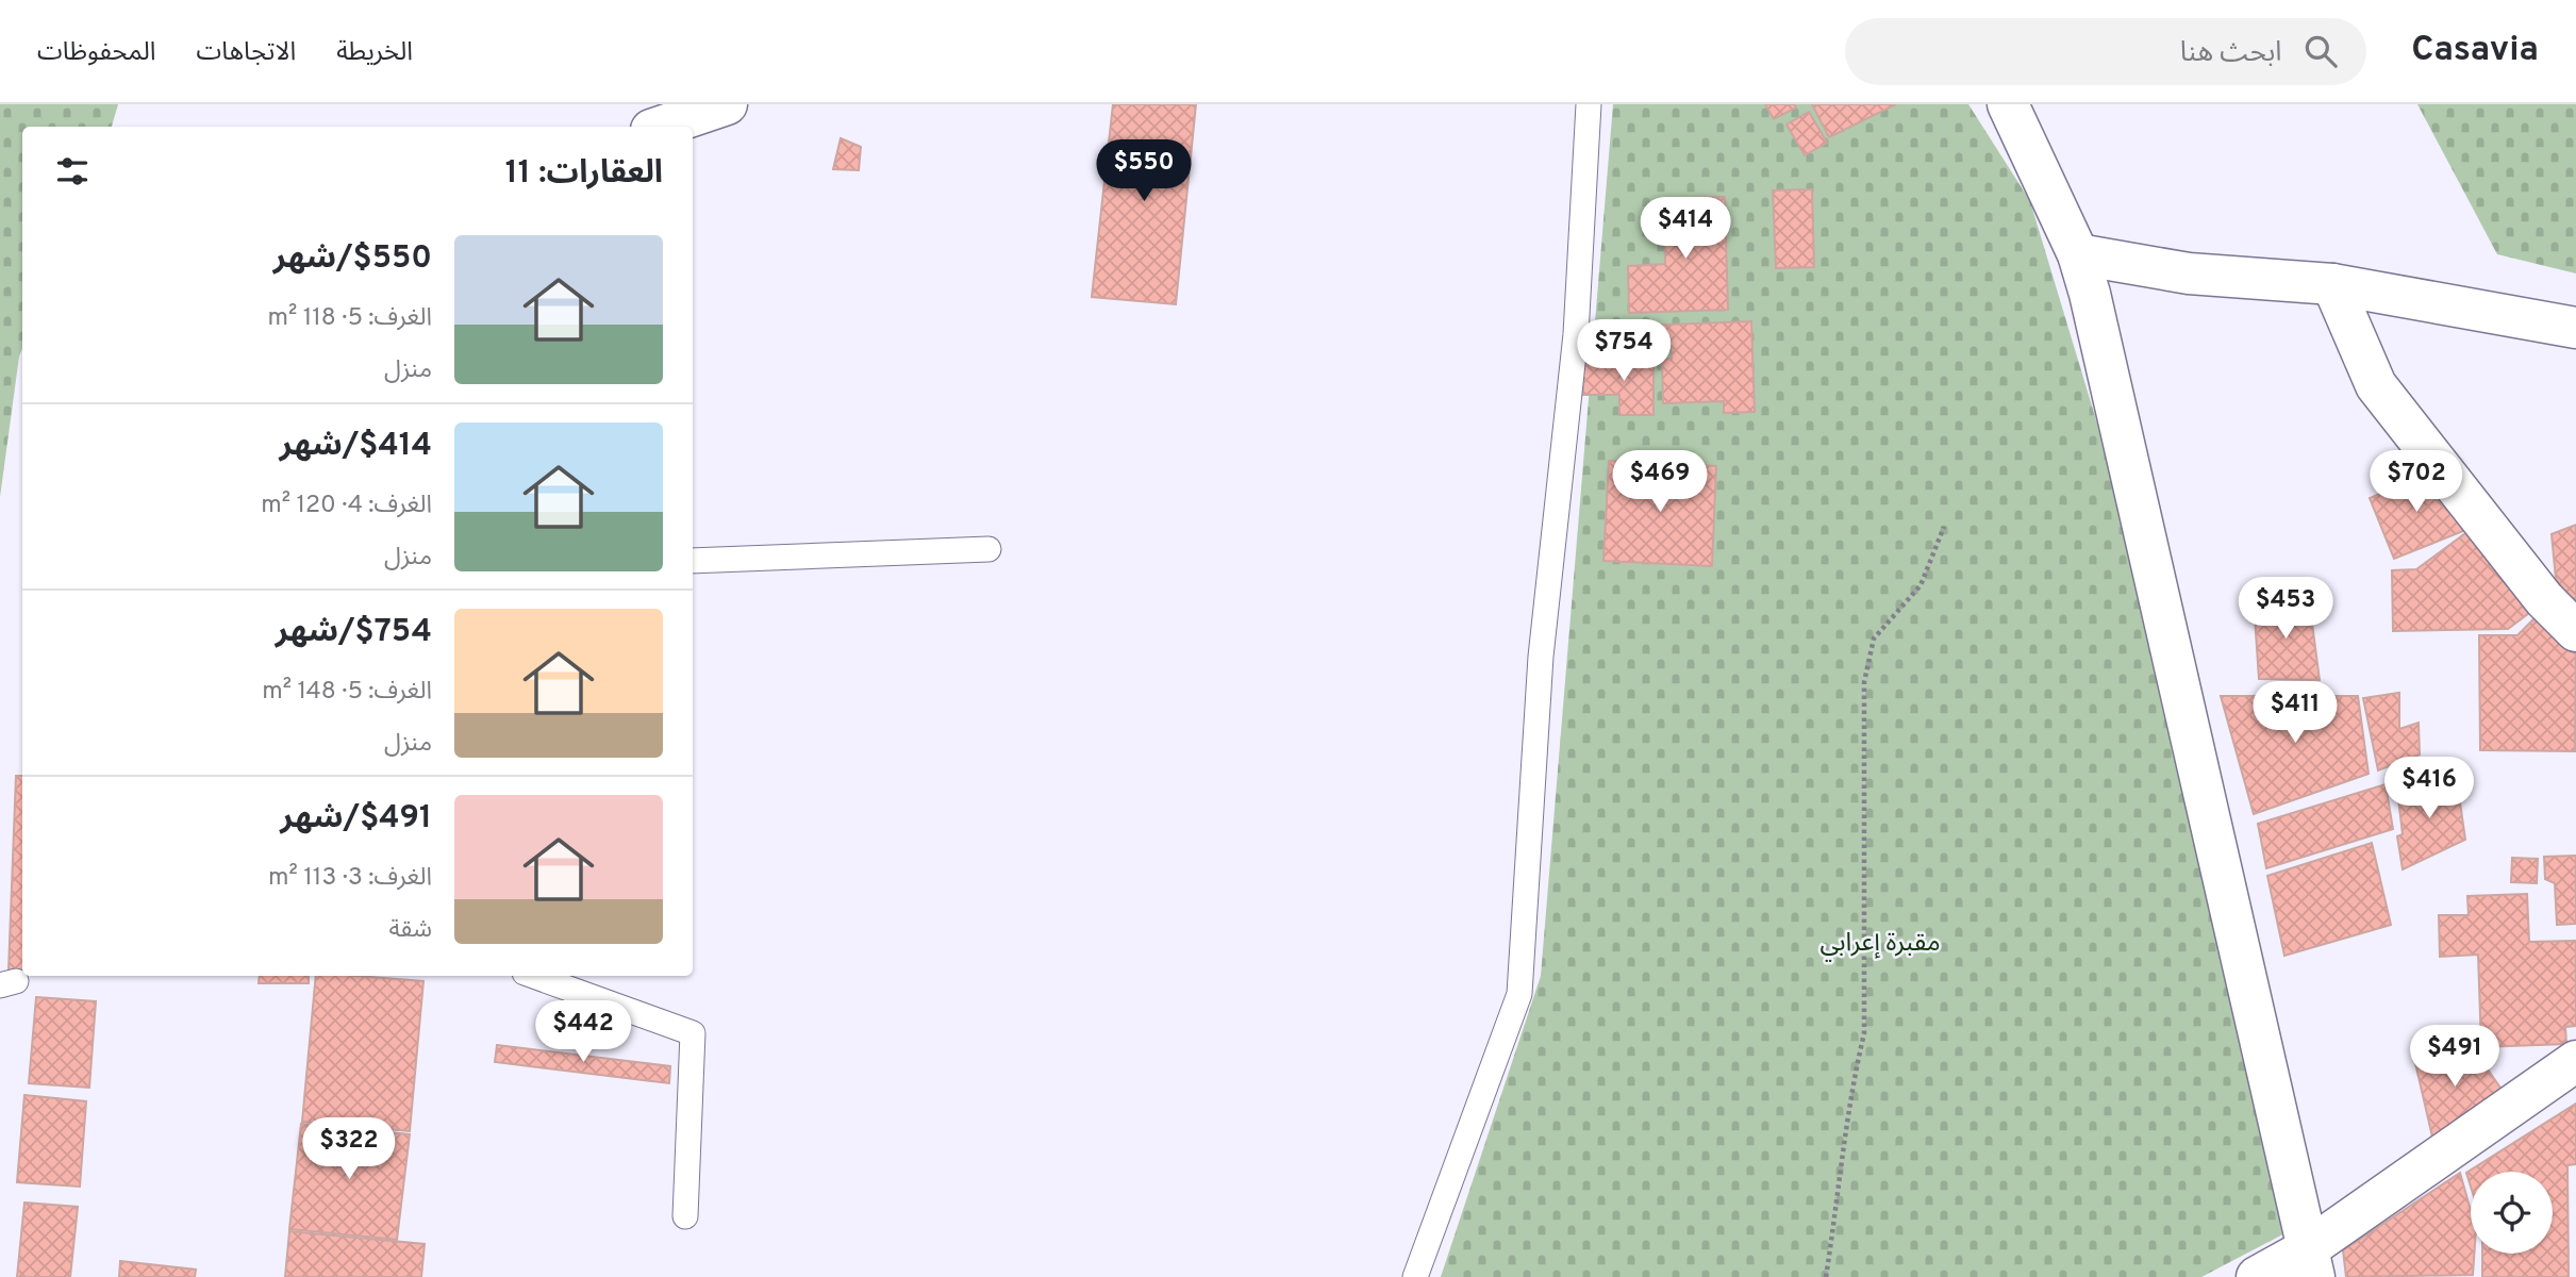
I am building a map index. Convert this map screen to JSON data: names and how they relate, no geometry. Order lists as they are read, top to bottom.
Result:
{
  "parks": ["مقبرة إعرابي"],
  "page": {
    "header": "Casavia",
    "search": "ابحث هنا",
    "nav": ["الخريطة", "الاتجاهات", "المحفوظات"],
    "heading": "العقارات: 11",
    "price": [
      "$550",
      "$414",
      "$754",
      "$469",
      "$702",
      "$453",
      "$411",
      "$416",
      "$442",
      "$491",
      "$322"
    ],
    "list": [
      {
        "name": "$550/شهر",
        "note": "الغرف: 5 · 118 m² · منزل"
      },
      {
        "name": "$414/شهر",
        "note": "الغرف: 4 · 120 m² · منزل"
      },
      {
        "name": "$754/شهر",
        "note": "الغرف: 5 · 148 m² · منزل"
      },
      {
        "name": "$491/شهر",
        "note": "الغرف: 3 · 113 m² · شقة"
      }
    ]
  }
}
